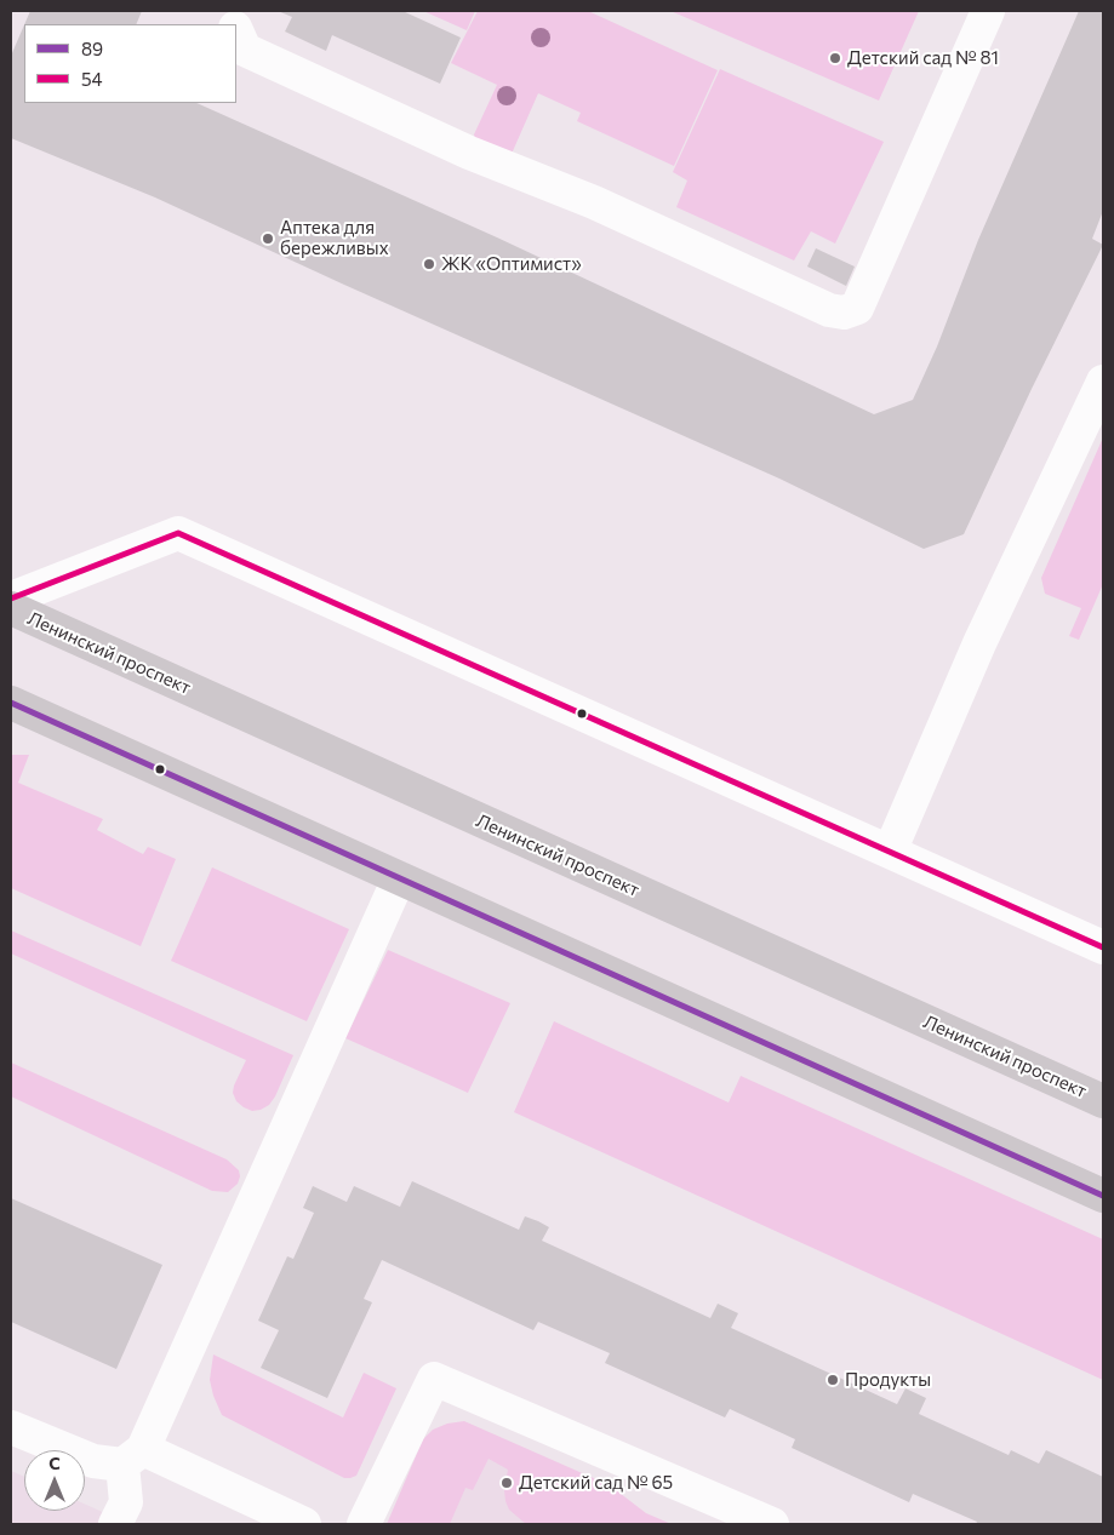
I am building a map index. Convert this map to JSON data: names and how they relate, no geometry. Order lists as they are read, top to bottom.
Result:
{
  "streets": {
    "main road": ["Ленинский проспект"]
  },
  "places": [
    "Детский сад № 81",
    "Аптека для бережливых",
    "ЖК «Оптимист»",
    "Продукты",
    "Детский сад № 65"
  ],
  "lines": ["transit line 54", "transit line 89"],
  "legend": ["89", "54"],
  "north": "top"
}
